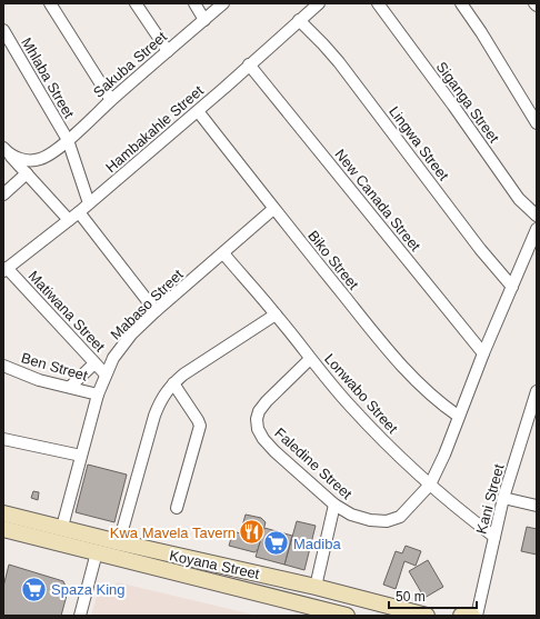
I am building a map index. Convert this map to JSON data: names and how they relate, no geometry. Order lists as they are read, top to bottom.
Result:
{
  "streets": {
    "main road": ["Koyana Street"],
    "street": [
      "Sakuba Street",
      "Mhlaba Street",
      "Siganga Street",
      "Hambakahle Street",
      "Lingwa Street",
      "New Canada Street",
      "Biko Street",
      "Mabaso Street",
      "Matiwana Street",
      "Ben Street",
      "Lonwabo Street",
      "Faledine Street",
      "Kani Street"
    ]
  },
  "crossings": [
    ["Sakuba Street", "Mhlaba Street"],
    ["Mhlaba Street", "Hambakahle Street"],
    ["Hambakahle Street", "Lingwa Street"],
    ["Hambakahle Street", "New Canada Street"],
    ["Hambakahle Street", "Biko Street"],
    ["Hambakahle Street", "Matiwana Street"],
    ["Lingwa Street", "Faledine Street"],
    ["New Canada Street", "Faledine Street"],
    ["Biko Street", "Mabaso Street"],
    ["Biko Street", "Faledine Street"],
    ["Mabaso Street", "Matiwana Street"],
    ["Mabaso Street", "Ben Street"],
    ["Mabaso Street", "Lonwabo Street"],
    ["Mabaso Street", "Koyana Street"],
    ["Lonwabo Street", "Faledine Street"],
    ["Lonwabo Street", "Kani Street"]
  ],
  "places": {
    "restaurant": ["Kwa Mavela Tavern"],
    "supermarket": ["Madiba", "Spaza King"]
  },
  "scale_bar": "50 m"
}
